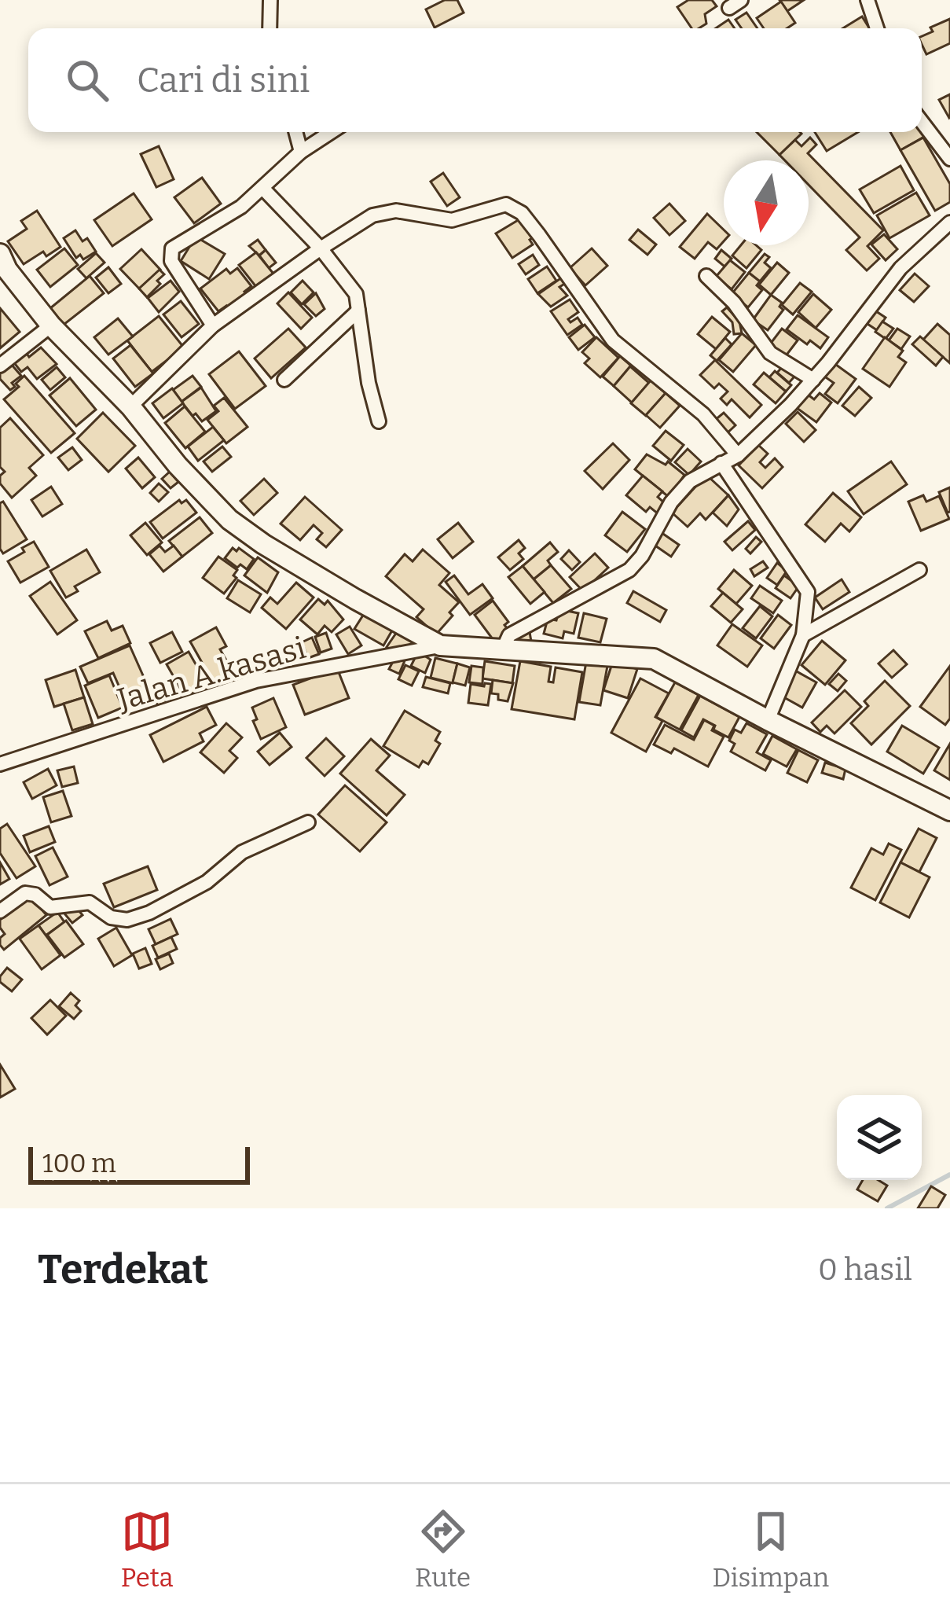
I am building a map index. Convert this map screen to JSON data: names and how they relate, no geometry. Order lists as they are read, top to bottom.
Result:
{
  "streets": {
    "street": ["Jalan A.kasasi"]
  },
  "scale_bar": "100 m",
  "north": "bottom",
  "page": {
    "search": "Cari di sini",
    "scale": "100 m",
    "heading": ["Terdekat", "0 hasil"],
    "nav": ["Peta", "Rute", "Disimpan"]
  }
}
